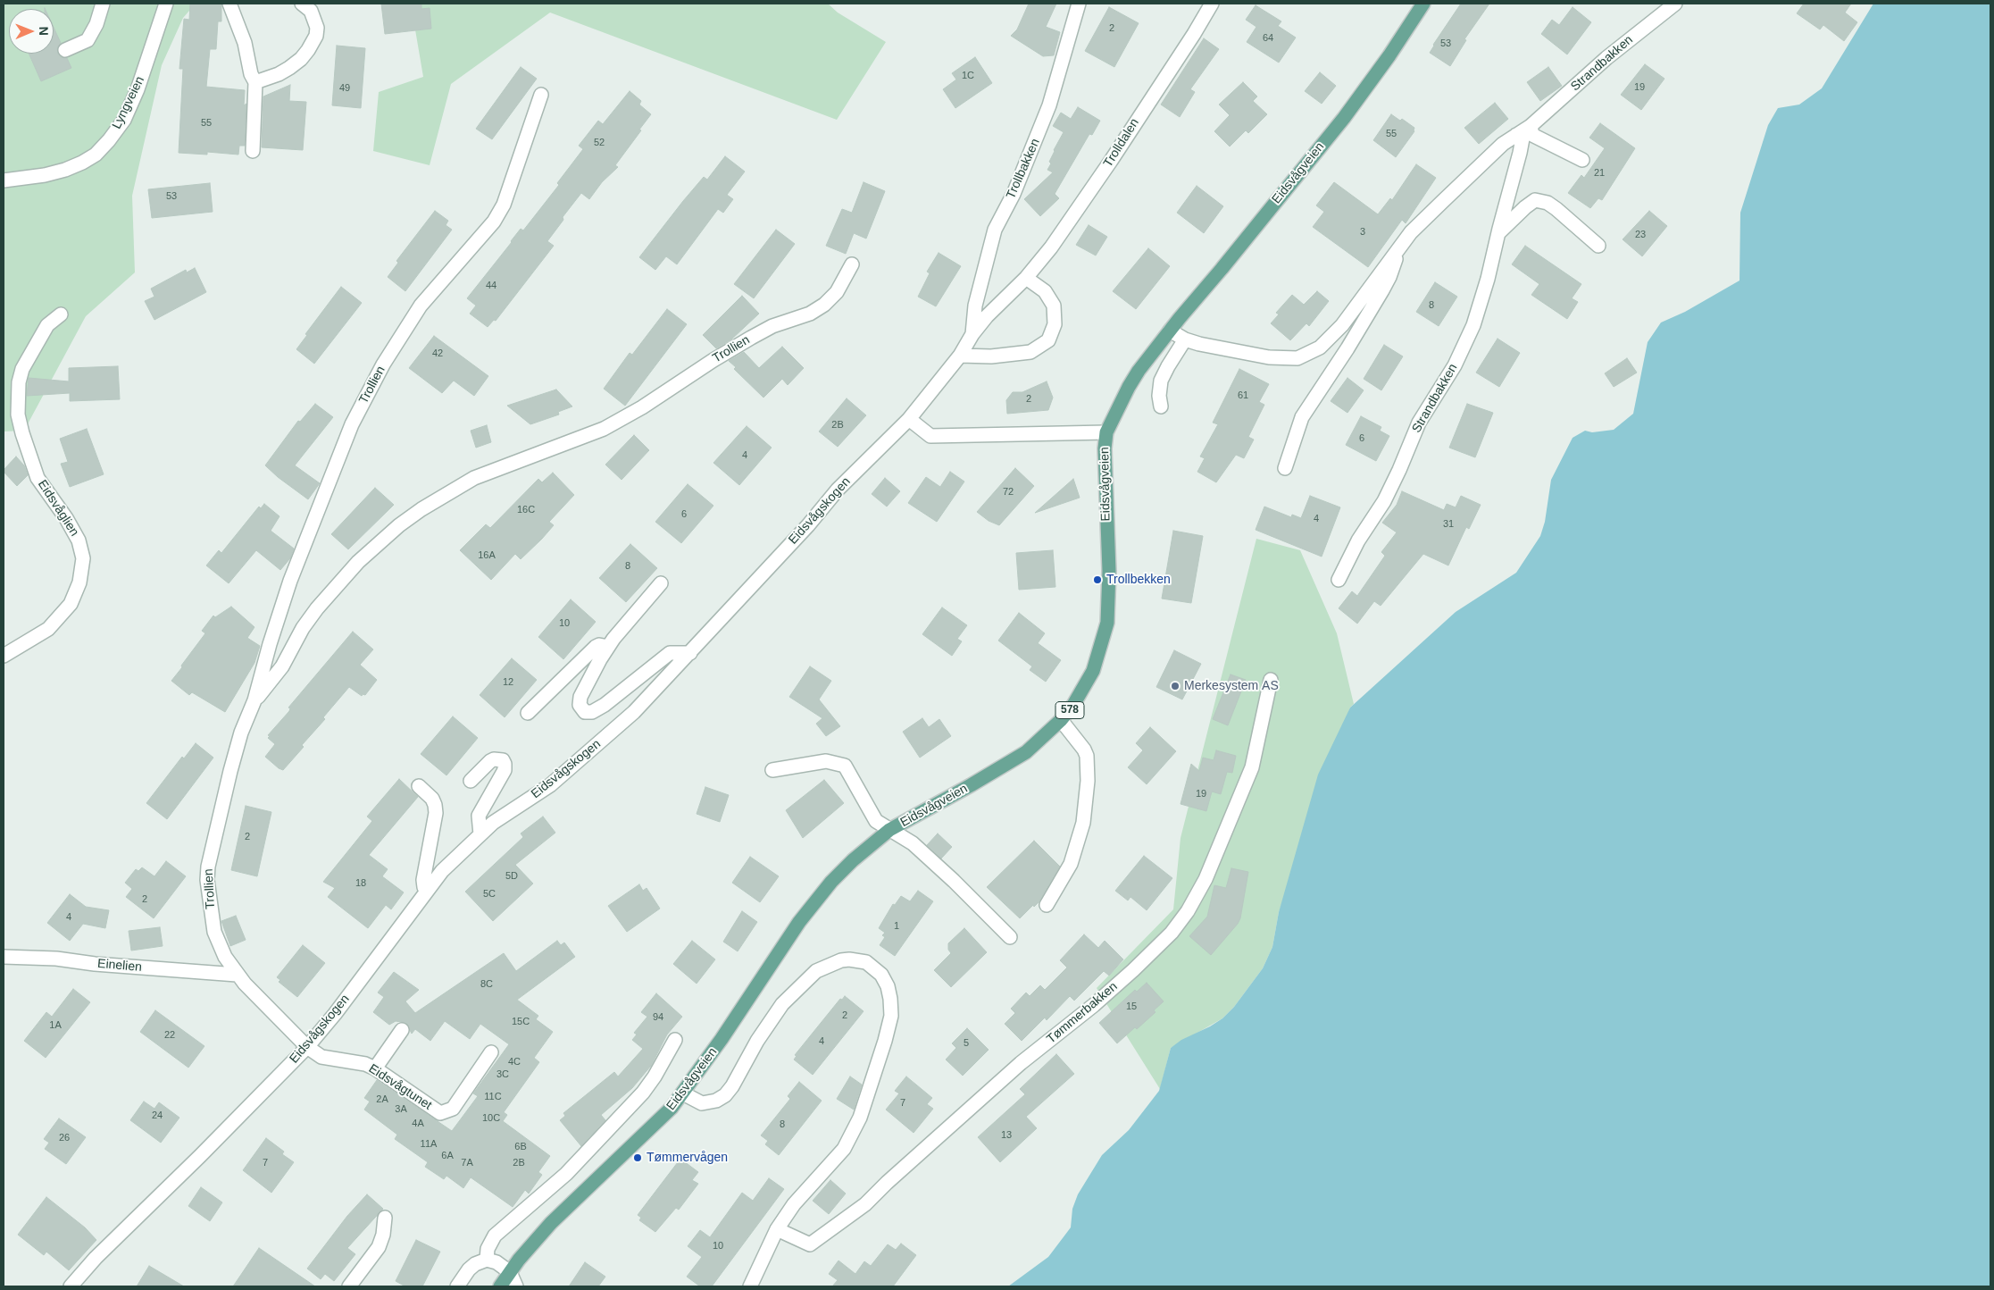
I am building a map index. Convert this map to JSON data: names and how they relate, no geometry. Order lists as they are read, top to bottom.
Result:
{
  "streets": {
    "main road": ["Eidsvågveien", "578"],
    "street": [
      "Strandbakken",
      "Lyngveien",
      "Trolldalen",
      "Trollbakken",
      "Trollien",
      "Eidsvåglien",
      "Eidsvågskogen",
      "Einelien",
      "Tømmerbakken",
      "Eidsvågtunet"
    ]
  },
  "crossings": [
    ["Strandbakken", "Eidsvågveien"],
    ["Trolldalen", "Trollbakken"],
    ["Trolldalen", "Eidsvågskogen"],
    ["Trollien", "Eidsvågskogen"],
    ["Trollien", "Einelien"],
    ["Trollien", "Eidsvågtunet"],
    ["Eidsvågskogen", "Eidsvågtunet"]
  ],
  "places": ["Trollbekken", "Merkesystem AS", "Tømmervågen"],
  "house_numbers": [
    "2",
    "64",
    "53",
    "1C",
    "19",
    "49",
    "55",
    "55",
    "52",
    "21",
    "53",
    "3",
    "23",
    "44",
    "8",
    "42",
    "61",
    "2",
    "2B",
    "6",
    "4",
    "72",
    "16C",
    "6",
    "4",
    "31",
    "16A",
    "8",
    "10",
    "12",
    "19",
    "2",
    "5D",
    "18",
    "5C",
    "2",
    "4",
    "1",
    "8C",
    "15",
    "2",
    "94",
    "15C",
    "1A",
    "22",
    "4",
    "5",
    "4C",
    "3C",
    "11C",
    "2A",
    "7",
    "3A",
    "24",
    "10C",
    "4A",
    "8",
    "13",
    "26",
    "11A",
    "6B",
    "6A",
    "7",
    "7A",
    "2B",
    "10"
  ],
  "north": "right"
}
